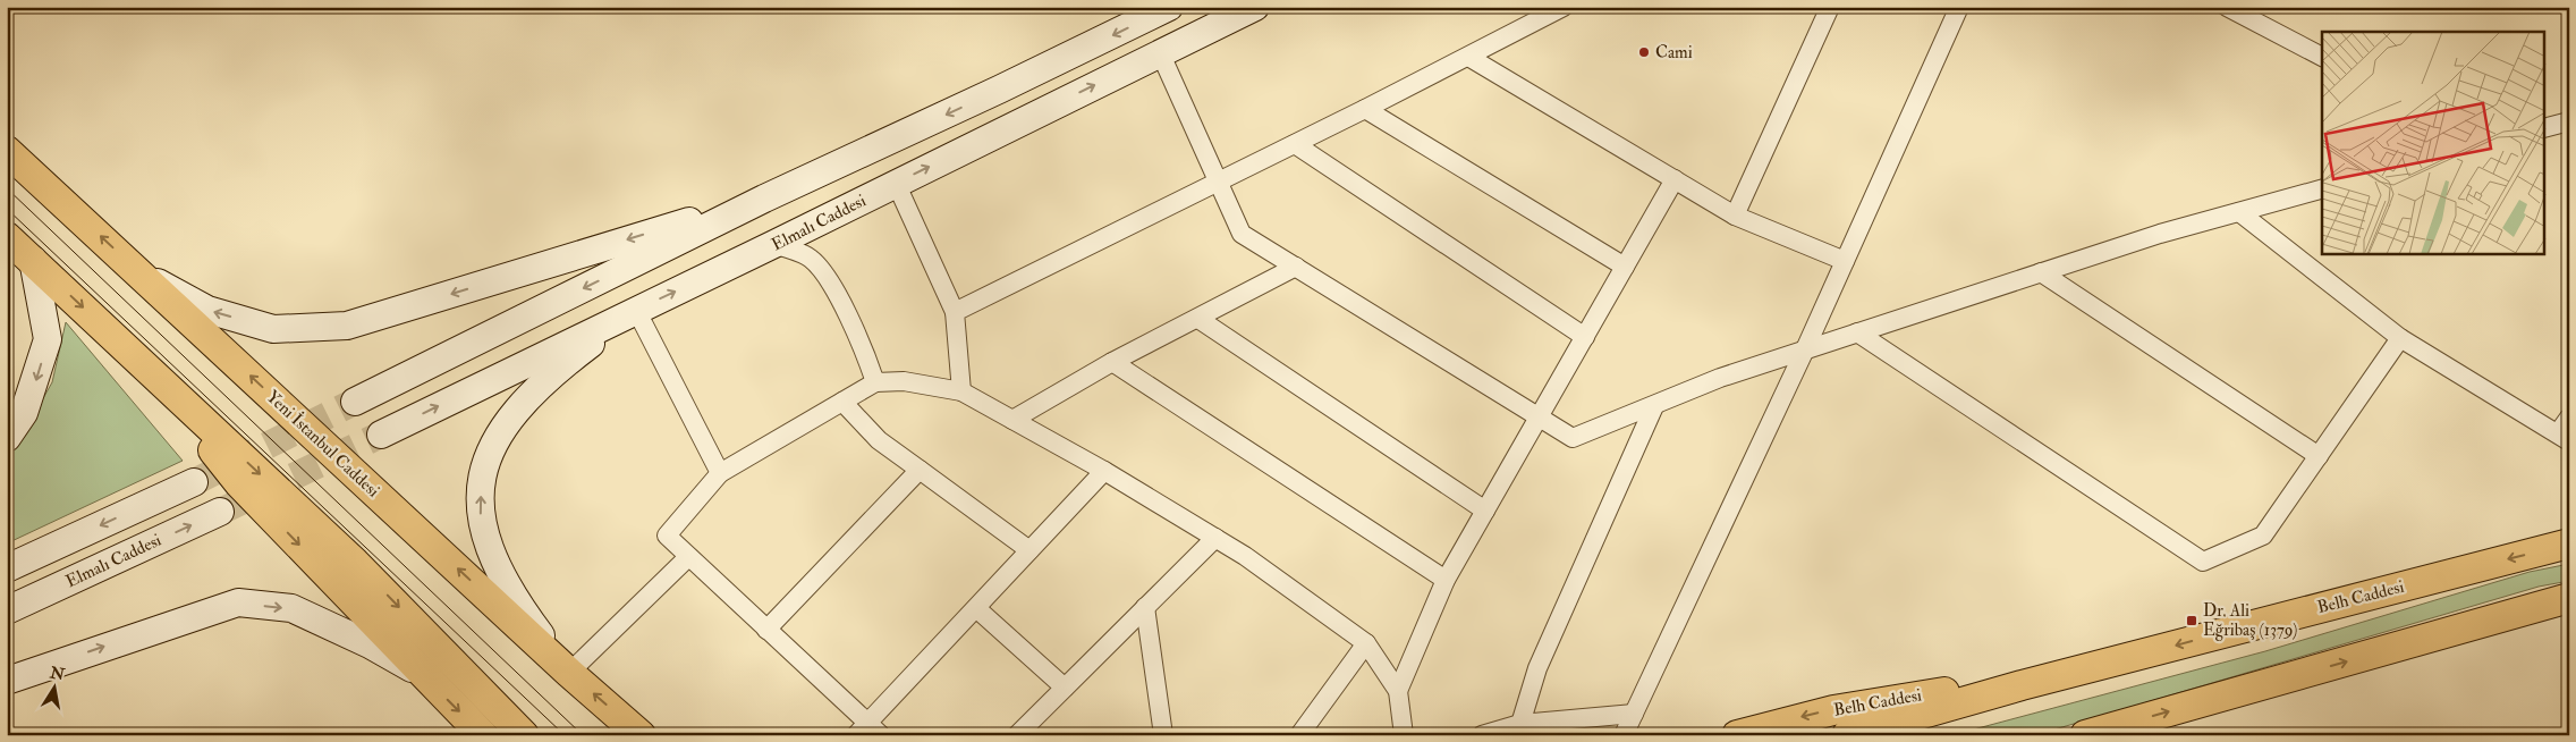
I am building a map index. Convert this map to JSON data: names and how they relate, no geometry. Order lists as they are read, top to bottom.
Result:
{
  "streets": {
    "main road": ["Elmalı Caddesi", "Yeni İstanbul Caddesi", "Belh Caddesi"]
  },
  "places": {
    "other": ["Cami"],
    "transit": ["Dr. Ali Eğribaş (1379)"]
  },
  "north": "top"
}
